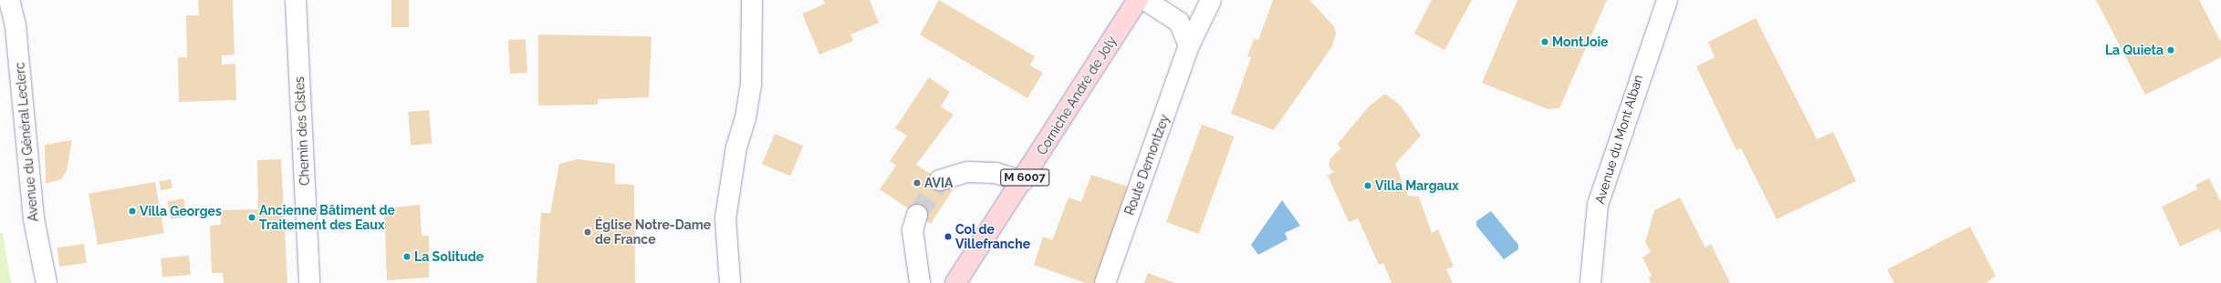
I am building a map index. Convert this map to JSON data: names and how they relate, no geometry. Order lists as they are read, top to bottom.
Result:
{
  "streets": {
    "main road": ["Corniche André de Joly", "M 6007"],
    "street": [
      "Chemin des Cistes",
      "Avenue du Mont Alban",
      "Avenue du Général Leclerc",
      "Route Demontzey"
    ]
  },
  "places": [
    "MontJoie",
    "La Quieta",
    "AVIA",
    "Villa Margaux",
    "Villa Georges",
    "Ancienne Bâtiment de Traitement des Eaux",
    "Église Notre-Dame de France",
    "Col de Villefranche",
    "La Solitude"
  ]
}
